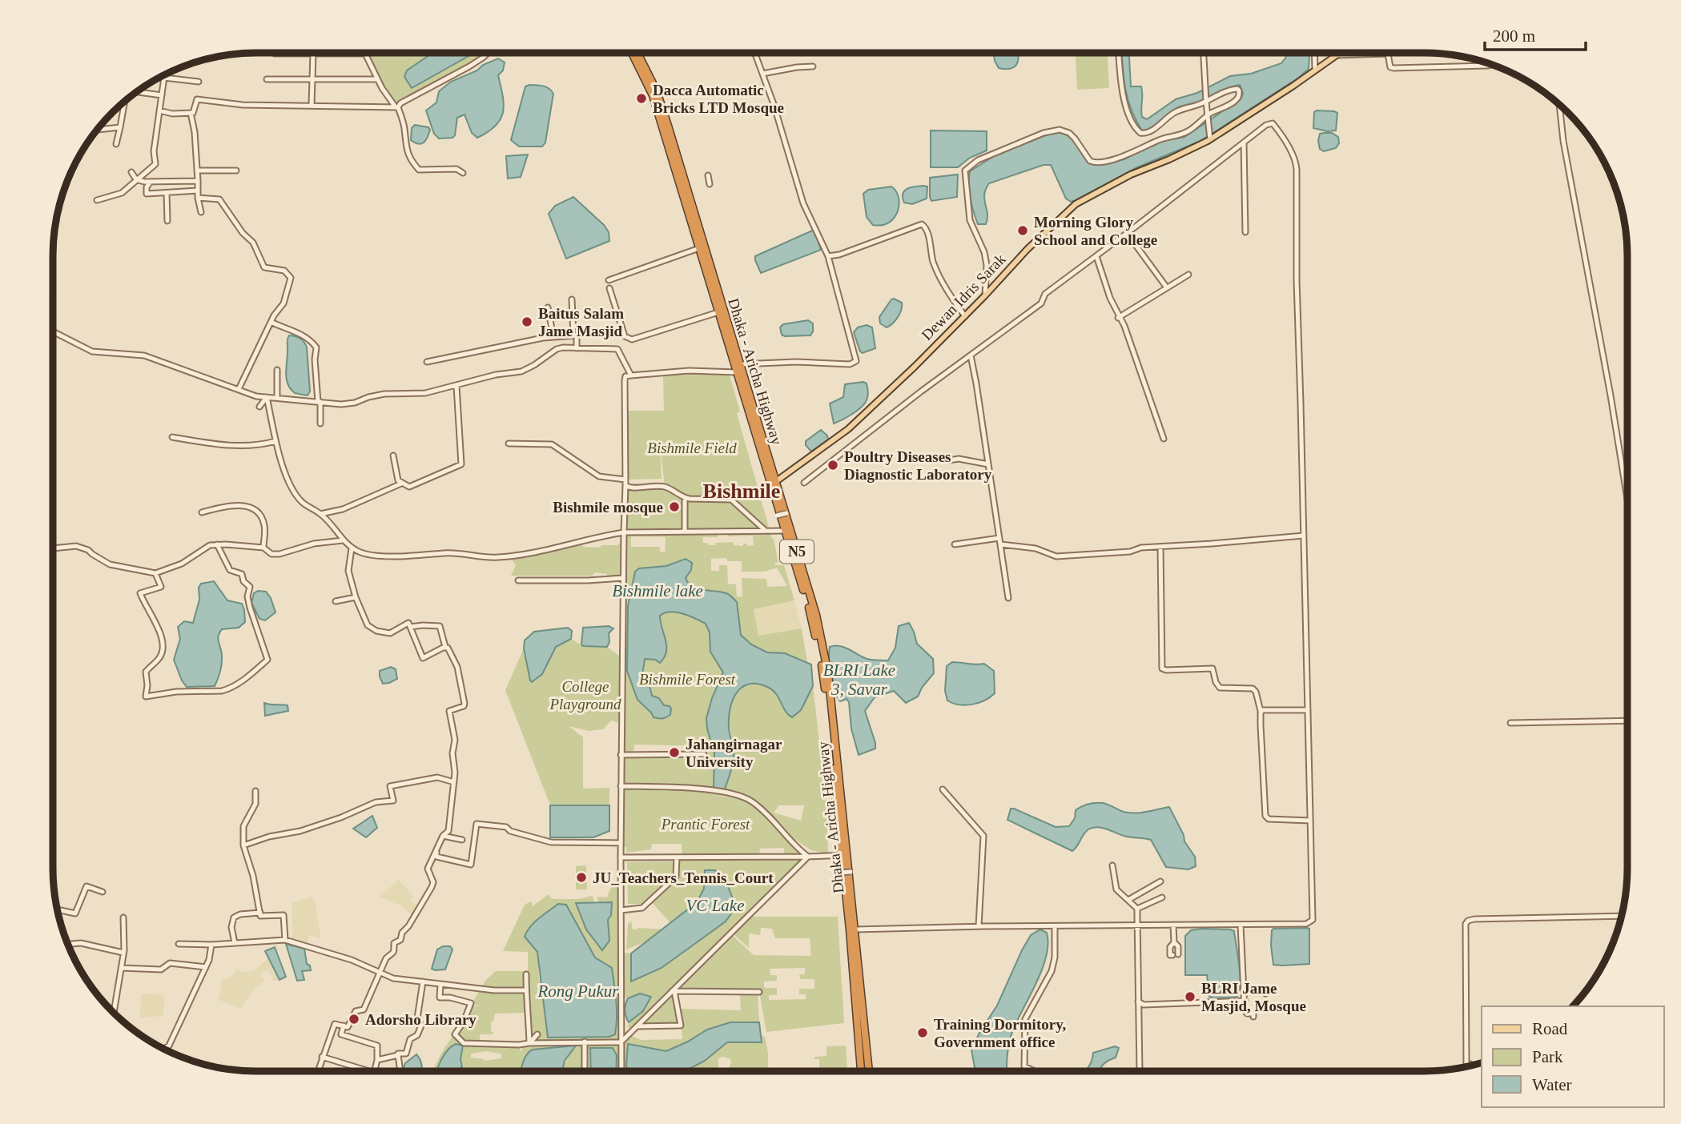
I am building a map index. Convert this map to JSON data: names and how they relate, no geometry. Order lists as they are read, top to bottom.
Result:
{
  "streets": {
    "highway": ["Dhaka - Aricha Highway", "N5"],
    "main road": ["Dewan Idris Sarak"]
  },
  "crossings": [
    ["Dewan Idris Sarak", "Dhaka - Aricha Highway"]
  ],
  "districts": ["Bishmile"],
  "water": [
    "Bishmile lake",
    "BLRI Lake 3, Savar",
    "VC Lake",
    "Rong Pukur"
  ],
  "parks": [
    "Bishmile Field",
    "Bishmile Forest",
    "College Playground",
    "Prantic Forest"
  ],
  "places": [
    "Dacca Automatic Bricks LTD Mosque",
    "Morning Glory School and College",
    "Baitus Salam Jame Masjid",
    "Poultry Diseases Diagnostic Laboratory",
    "Bishmile mosque",
    "Jahangirnagar University",
    "JU_Teachers_Tennis_Court",
    "BLRI Jame Masjid, Mosque",
    "Adorsho Library",
    "Training Dormitory, Government office"
  ],
  "legend": ["Road", "Park", "Water"],
  "scale_bar": "200 m"
}
